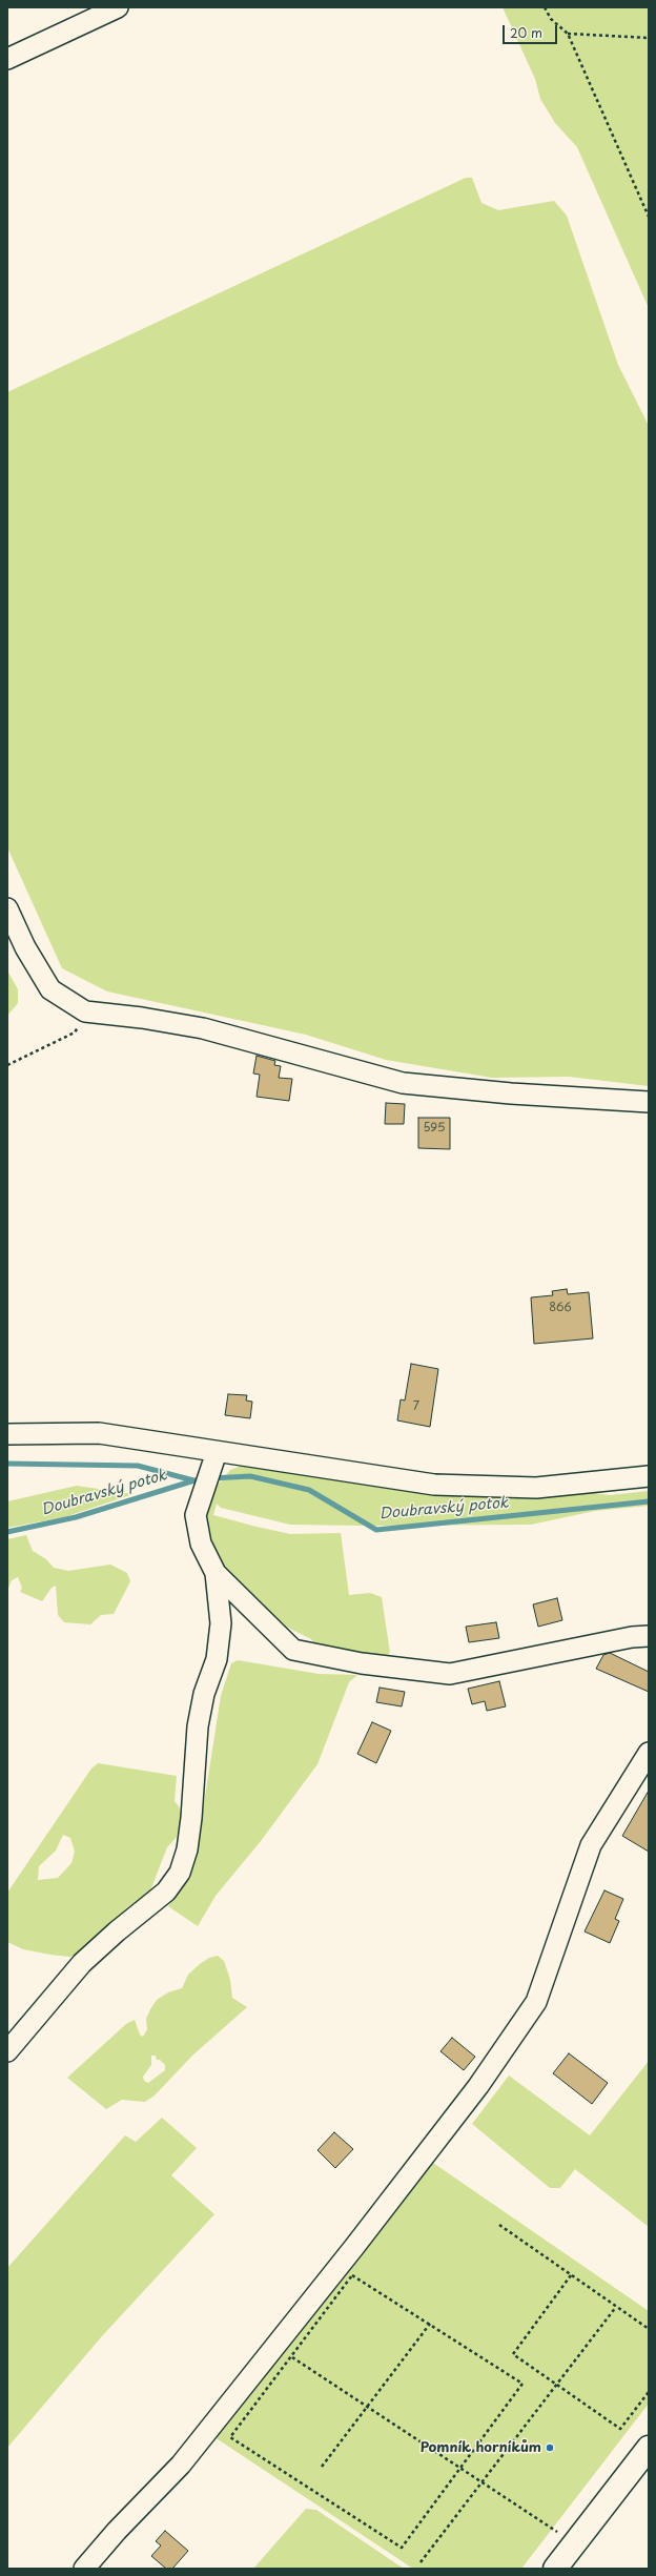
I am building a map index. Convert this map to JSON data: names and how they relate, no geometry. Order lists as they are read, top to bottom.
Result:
{
  "water": ["Doubravský potok"],
  "places": ["Pomník horníkům"],
  "house_numbers": ["595", "866", "7"],
  "scale_bar": "20 m"
}
